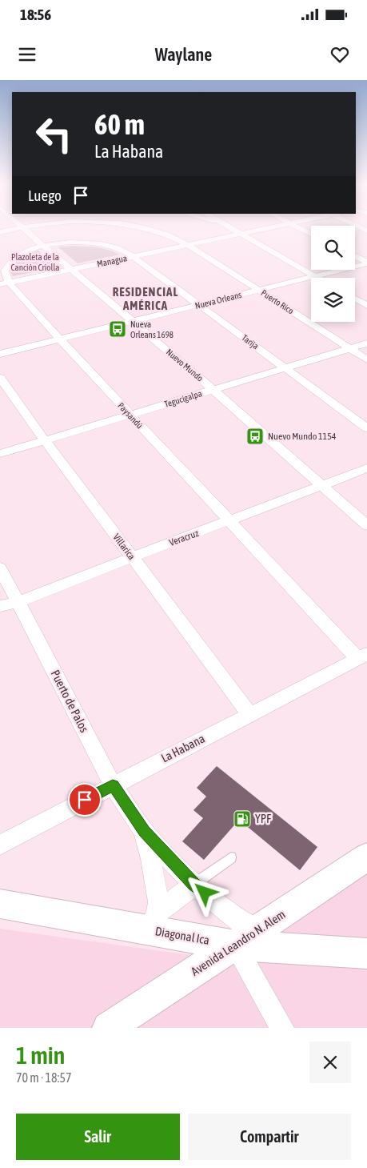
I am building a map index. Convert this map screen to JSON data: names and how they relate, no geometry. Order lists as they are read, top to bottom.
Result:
{
  "streets": {
    "main road": ["Diagonal Ica", "Avenida Leandro N. Alem"],
    "street": [
      "Managua",
      "Nueva Orleans",
      "Puerto Rico",
      "Tarija",
      "Nuevo Mundo",
      "Tegucigalpa",
      "Paysandú",
      "Veracruz",
      "Villarica",
      "Puerto de Palos",
      "La Habana"
    ]
  },
  "crossings": [
    ["Managua", "Puerto Rico"],
    ["Managua", "Tarija"],
    ["Managua", "Nuevo Mundo"],
    ["Managua", "Paysandú"],
    ["Nueva Orleans", "Puerto Rico"],
    ["Nueva Orleans", "Tarija"],
    ["Nueva Orleans", "Nuevo Mundo"],
    ["Nueva Orleans", "Paysandú"],
    ["Puerto Rico", "Tegucigalpa"],
    ["Tarija", "Tegucigalpa"],
    ["Nuevo Mundo", "Tegucigalpa"],
    ["Nuevo Mundo", "Veracruz"],
    ["Tegucigalpa", "Paysandú"],
    ["Tegucigalpa", "Villarica"],
    ["Paysandú", "Veracruz"],
    ["Paysandú", "La Habana"],
    ["Veracruz", "Villarica"],
    ["Veracruz", "Puerto de Palos"],
    ["Villarica", "La Habana"],
    ["Puerto de Palos", "La Habana"],
    ["Puerto de Palos", "Diagonal Ica"],
    ["Puerto de Palos", "Avenida Leandro N. Alem"],
    ["Diagonal Ica", "Avenida Leandro N. Alem"]
  ],
  "districts": ["RESIDENCIAL AMÉRICA"],
  "parks": ["Plazoleta de la Canción Criolla"],
  "places": {
    "bus stop": ["Nueva Orleans 1698", "Nuevo Mundo 1154"],
    "fuel station": ["YPF"]
  },
  "page": {
    "status": "18:56",
    "header": "Waylane",
    "turn": ["60 m", "La Habana"],
    "then": "Luego",
    "heading": ["1 min", "70 m · 18:57"],
    "buttons": ["Salir", "Compartir"]
  }
}
